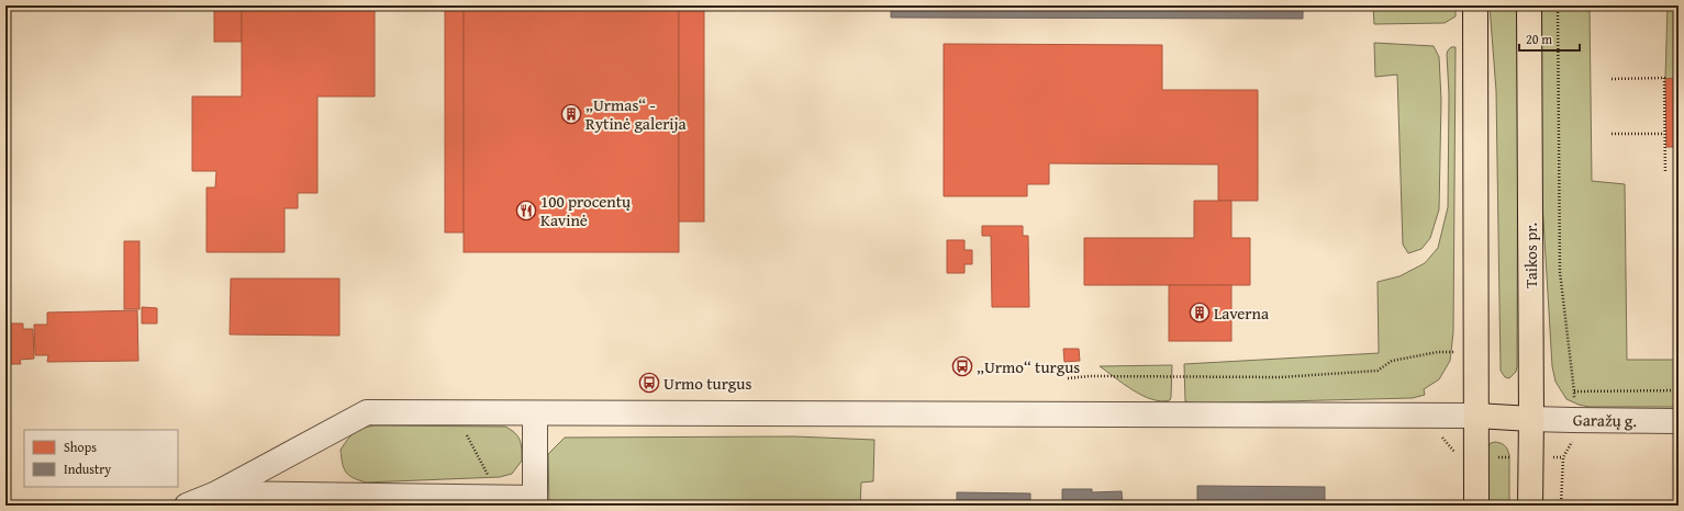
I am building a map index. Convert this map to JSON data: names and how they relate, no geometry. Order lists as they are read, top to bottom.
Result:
{
  "streets": {
    "main road": ["Taikos pr."],
    "street": ["Garažų g."]
  },
  "crossings": [
    ["Taikos pr.", "Garažų g."]
  ],
  "places": {
    "building": ["„Urmas“ - Rytinė galerija", "Laverna"],
    "restaurant": ["100 procentų Kavinė"],
    "bus stop": ["„Urmo“ turgus", "Urmo turgus"]
  },
  "legend": ["Shops", "Industry"],
  "scale_bar": "20 m"
}
